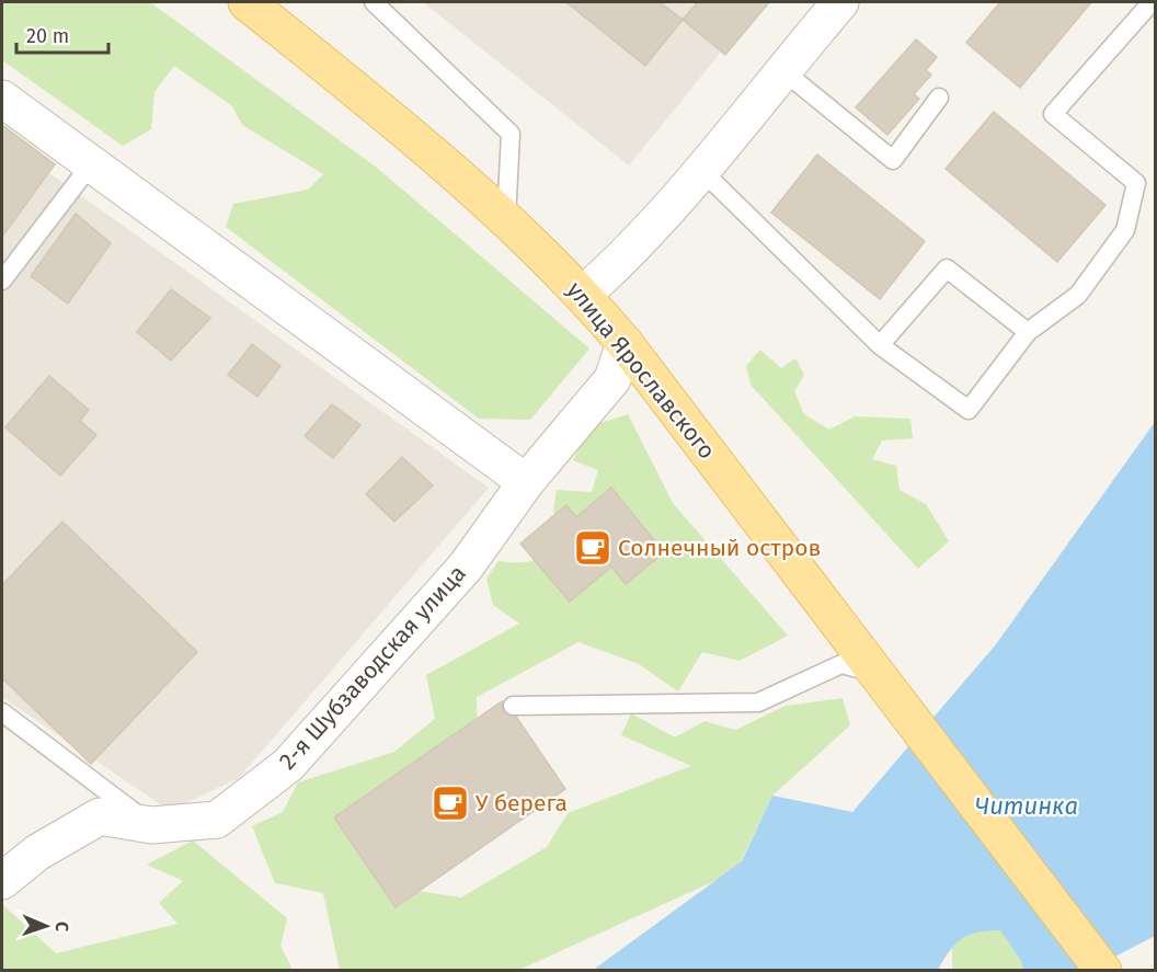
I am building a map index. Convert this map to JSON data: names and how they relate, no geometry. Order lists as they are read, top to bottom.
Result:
{
  "streets": {
    "main road": ["улица Ярославского"],
    "street": ["2-я Шубзаводская улица"]
  },
  "crossings": [
    ["улица Ярославского", "2-я Шубзаводская улица"]
  ],
  "water": ["Читинка"],
  "places": {
    "cafe": ["Солнечный остров", "У берега"]
  },
  "scale_bar": "20 m",
  "north": "right"
}
